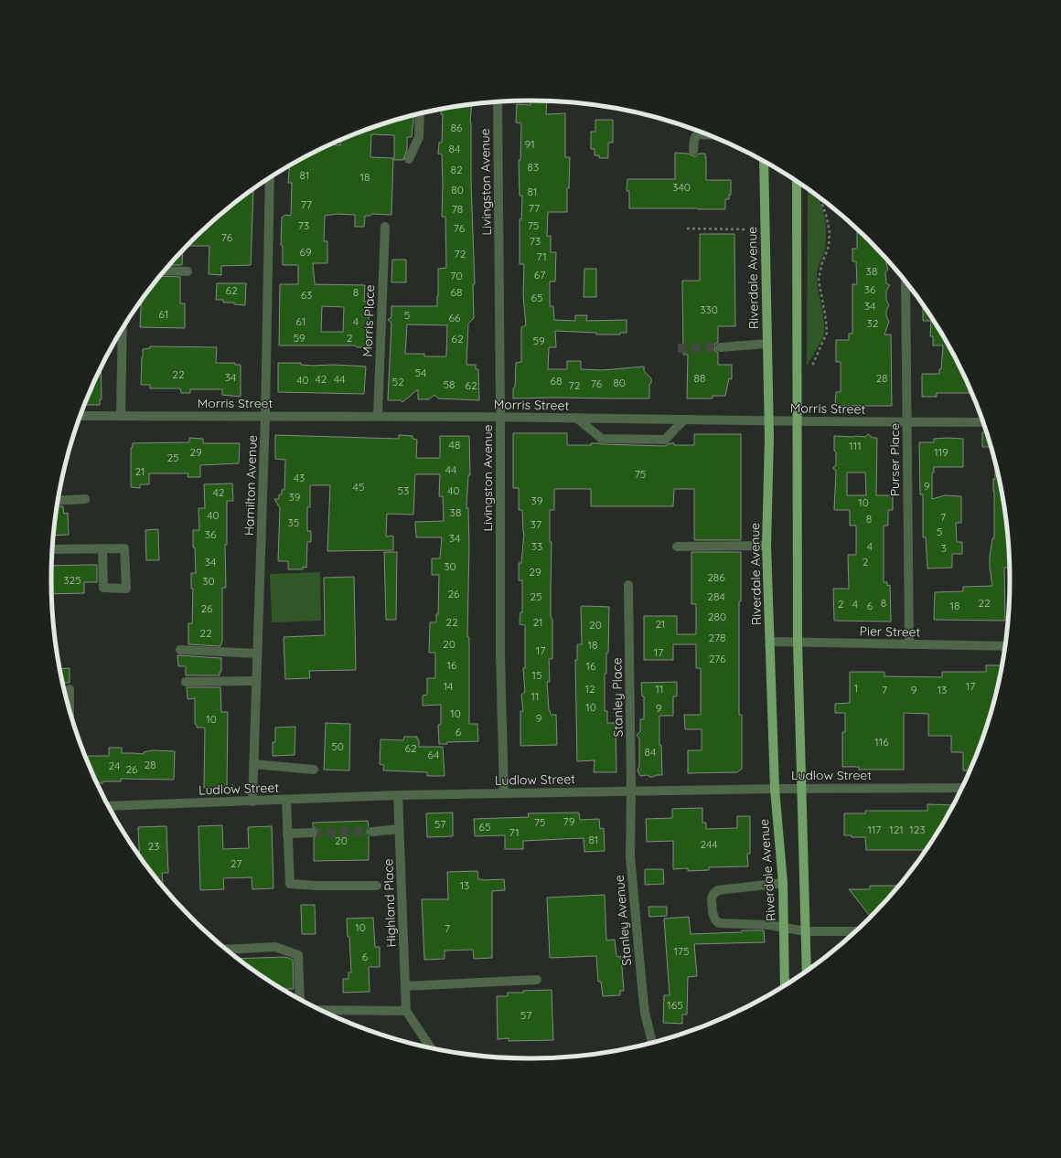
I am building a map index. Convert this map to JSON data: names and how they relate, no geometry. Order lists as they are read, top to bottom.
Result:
{
  "streets": {
    "main road": ["Riverdale Avenue"],
    "street": [
      "Livingston Avenue",
      "Morris Place",
      "Morris Street",
      "Purser Place",
      "Hamilton Avenue",
      "Pier Street",
      "Stanley Place",
      "Ludlow Street",
      "Highland Place",
      "Stanley Avenue"
    ]
  },
  "crossings": [
    ["Livingston Avenue", "Morris Street"],
    ["Livingston Avenue", "Ludlow Street"],
    ["Riverdale Avenue", "Morris Street"],
    ["Riverdale Avenue", "Pier Street"],
    ["Riverdale Avenue", "Ludlow Street"],
    ["Morris Place", "Morris Street"],
    ["Morris Street", "Purser Place"],
    ["Morris Street", "Hamilton Avenue"],
    ["Purser Place", "Pier Street"],
    ["Hamilton Avenue", "Ludlow Street"],
    ["Stanley Place", "Ludlow Street"],
    ["Stanley Place", "Stanley Avenue"],
    ["Ludlow Street", "Highland Place"],
    ["Ludlow Street", "Stanley Avenue"]
  ],
  "house_numbers": [
    "86",
    "91",
    "84",
    "83",
    "82",
    "81",
    "18",
    "340",
    "80",
    "81",
    "77",
    "77",
    "78",
    "73",
    "75",
    "76",
    "76",
    "73",
    "69",
    "72",
    "71",
    "38",
    "67",
    "70",
    "36",
    "62",
    "8",
    "68",
    "63",
    "65",
    "34",
    "330",
    "61",
    "5",
    "66",
    "61",
    "4",
    "32",
    "59",
    "2",
    "62",
    "59",
    "54",
    "22",
    "34",
    "88",
    "28",
    "42",
    "44",
    "40",
    "68",
    "52",
    "80",
    "76",
    "58",
    "62",
    "72",
    "48",
    "111",
    "29",
    "119",
    "25",
    "44",
    "21",
    "75",
    "43",
    "9",
    "45",
    "53",
    "40",
    "42",
    "39",
    "39",
    "10",
    "38",
    "40",
    "7",
    "8",
    "35",
    "37",
    "5",
    "36",
    "34",
    "33",
    "4",
    "3",
    "34",
    "2",
    "30",
    "29",
    "286",
    "325",
    "30",
    "26",
    "25",
    "284",
    "8",
    "22",
    "2",
    "4",
    "6",
    "18",
    "26",
    "280",
    "22",
    "21",
    "21",
    "20",
    "22",
    "278",
    "20",
    "18",
    "17",
    "17",
    "276",
    "16",
    "16",
    "15",
    "14",
    "17",
    "1",
    "12",
    "11",
    "7",
    "9",
    "13",
    "11",
    "10",
    "9",
    "10",
    "9",
    "10",
    "6",
    "116",
    "50",
    "62",
    "84",
    "64",
    "28",
    "24",
    "26",
    "79",
    "75",
    "57",
    "65",
    "117",
    "121",
    "123",
    "71",
    "81",
    "20",
    "244",
    "23",
    "27",
    "13",
    "10",
    "7",
    "175",
    "6",
    "165",
    "57"
  ]
}
